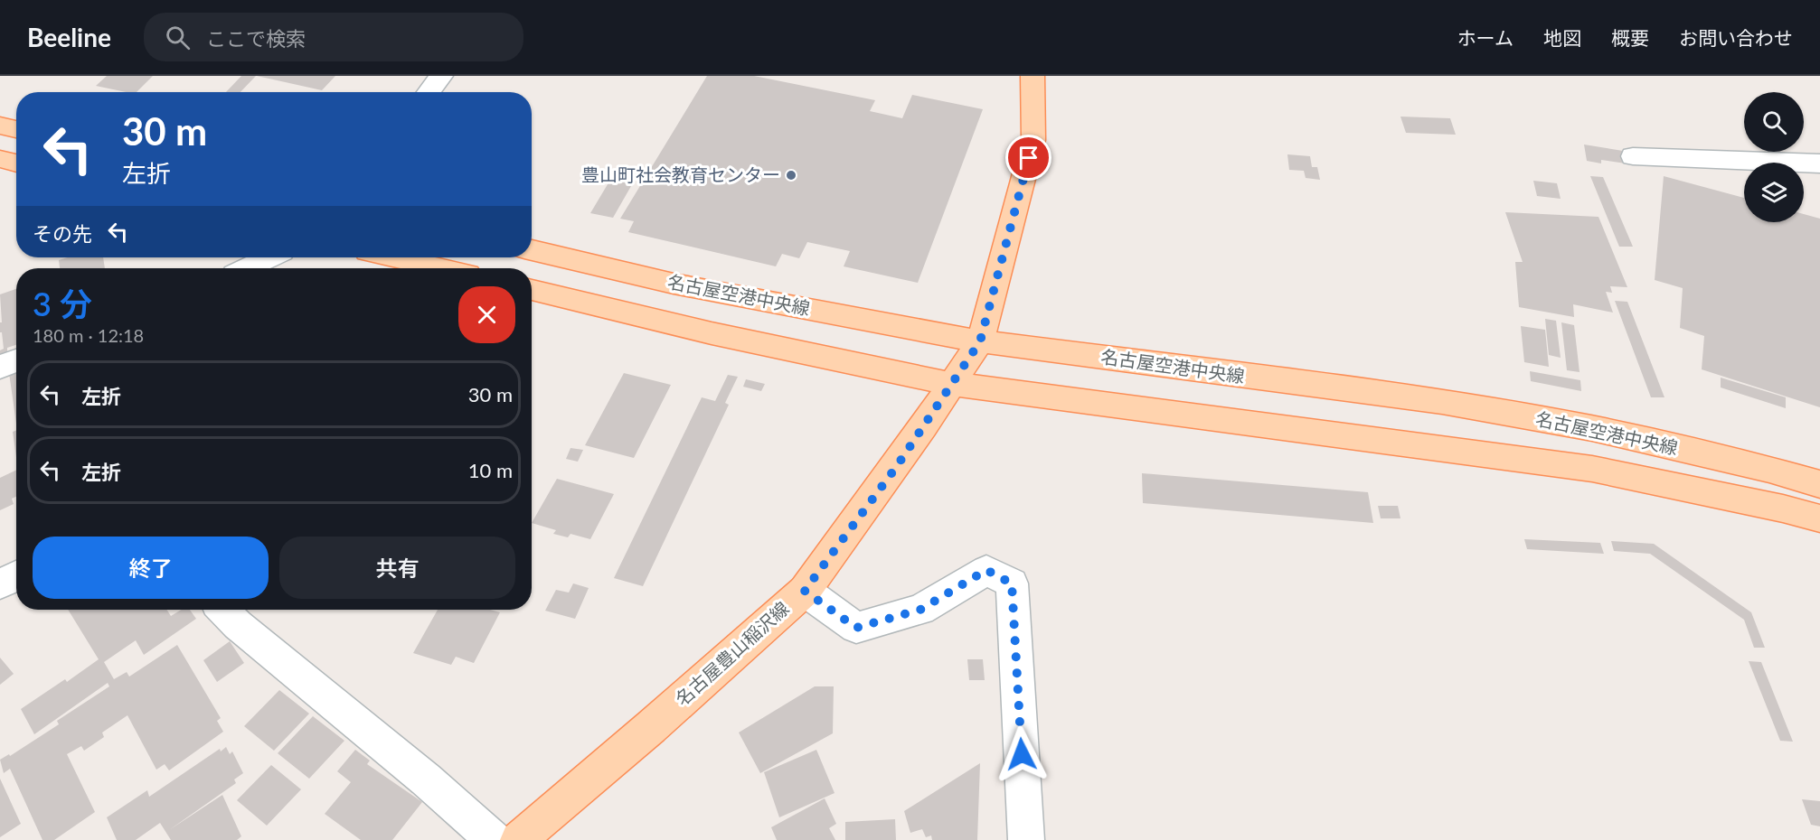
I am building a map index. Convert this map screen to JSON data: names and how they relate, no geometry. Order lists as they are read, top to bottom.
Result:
{
  "streets": {
    "main road": ["名古屋空港中央線", "名古屋豊山稲沢線"]
  },
  "crossings": [
    ["名古屋空港中央線", "名古屋豊山稲沢線"]
  ],
  "places": ["豊山町社会教育センター"],
  "page": {
    "header": "Beeline",
    "search": "ここで検索",
    "nav": [
      "ホーム",
      "地図",
      "概要",
      "お問い合わせ"
    ],
    "turn": ["30 m", "左折"],
    "then": "その先",
    "heading": ["3 分", "180 m · 12:18"],
    "list": [
      {
        "name": "左折",
        "value": "30 m"
      },
      {
        "name": "左折",
        "value": "10 m"
      }
    ],
    "buttons": ["終了", "共有"]
  }
}
